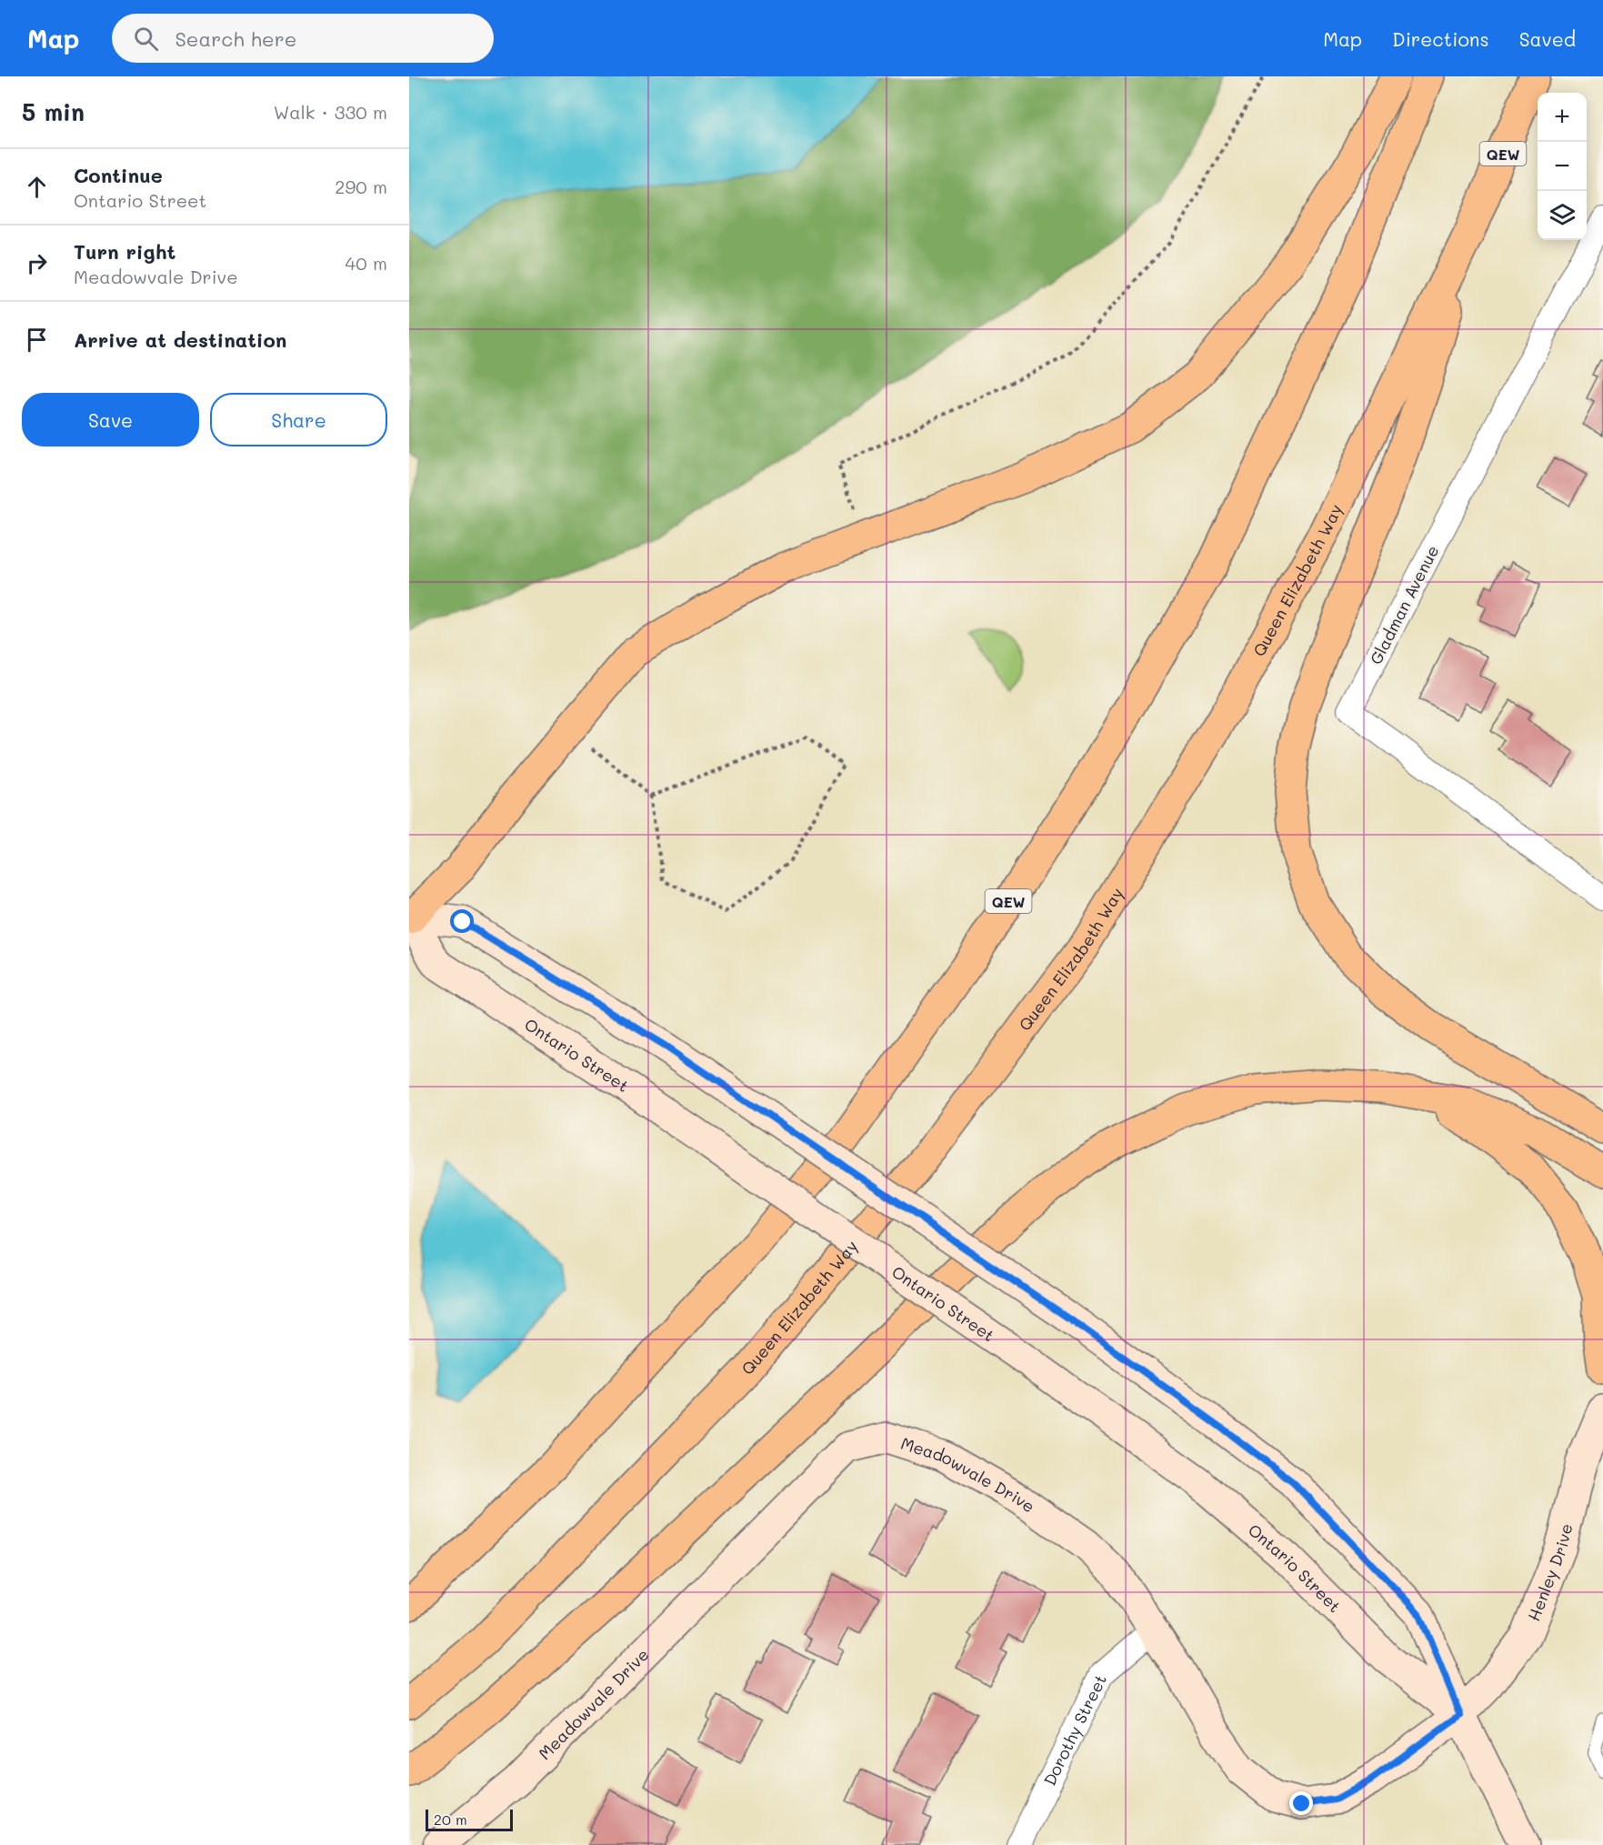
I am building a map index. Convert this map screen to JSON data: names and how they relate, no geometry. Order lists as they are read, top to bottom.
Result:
{
  "streets": {
    "highway": ["QEW", "Queen Elizabeth Way"],
    "main road": ["Ontario Street", "Meadowvale Drive", "Henley Drive"],
    "street": ["Gladman Avenue", "Dorothy Street"]
  },
  "crossings": [
    ["Ontario Street", "Meadowvale Drive"],
    ["Ontario Street", "Henley Drive"],
    ["Meadowvale Drive", "Henley Drive"],
    ["Meadowvale Drive", "Dorothy Street"]
  ],
  "scale_bar": "20 m",
  "page": {
    "header": "Map",
    "search": "Search here",
    "nav": ["Map", "Directions", "Saved"],
    "heading": ["5 min", "Walk · 330 m"],
    "map_buttons": ["+", "−"],
    "list": [
      ["Continue", "Ontario Street", "290 m"],
      ["Turn right", "Meadowvale Drive", "40 m"],
      "Arrive at destination"
    ],
    "buttons": ["Save", "Share"],
    "scale": "20 m"
  }
}
